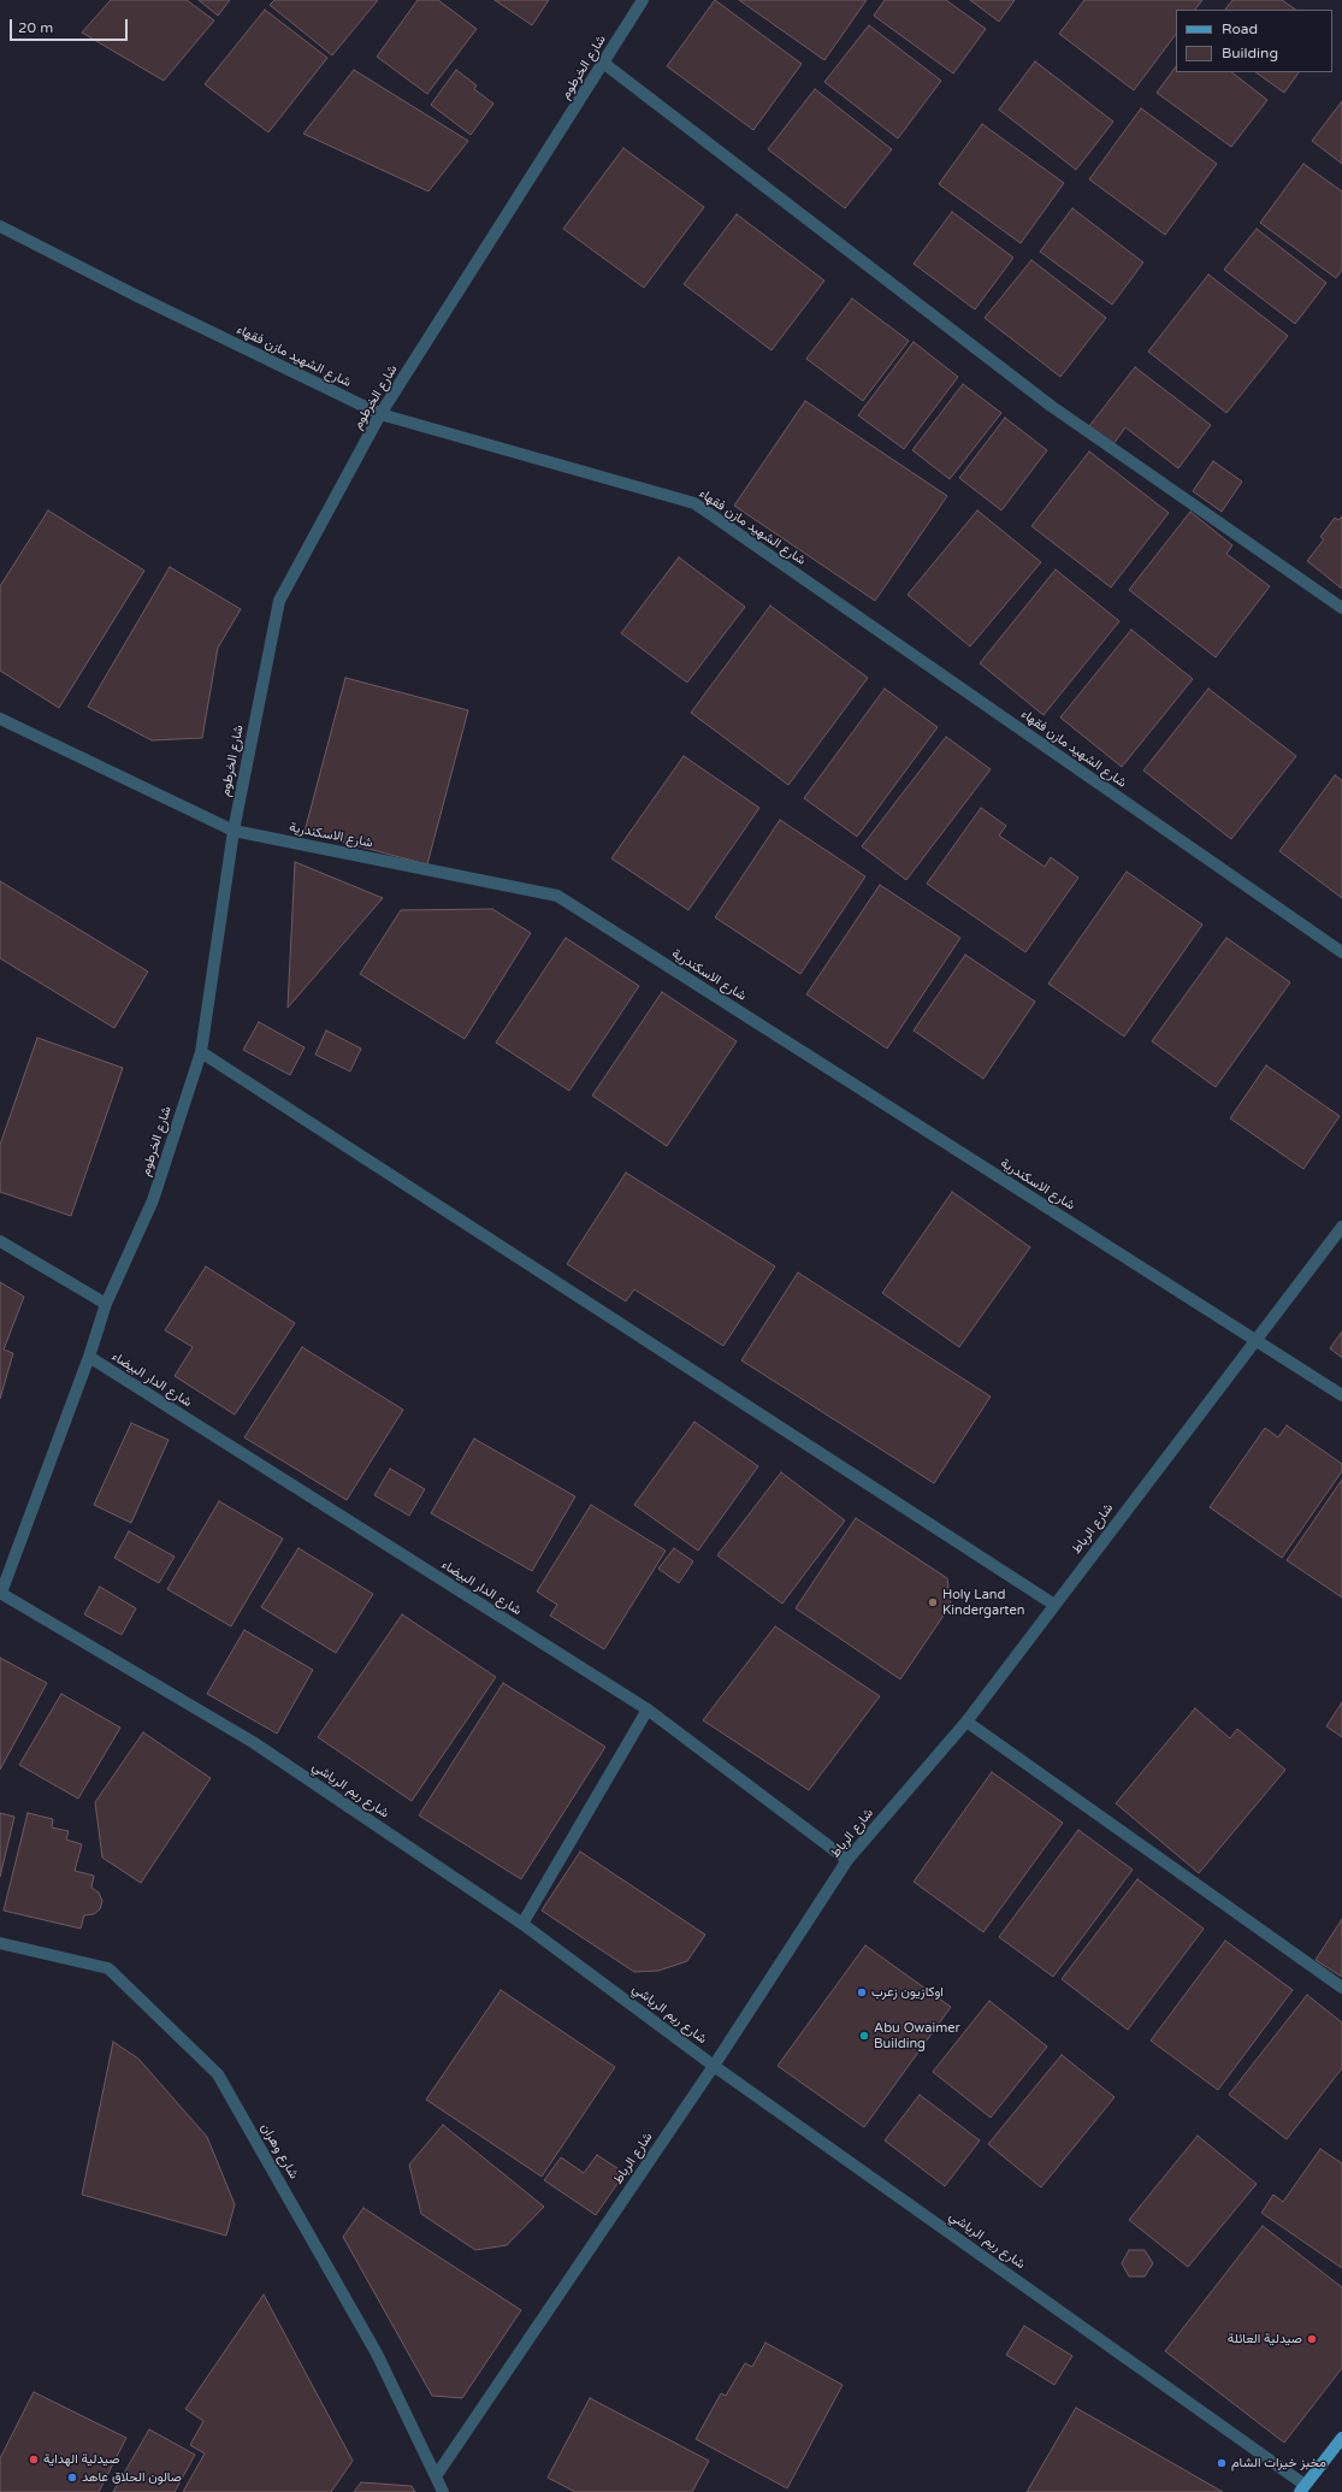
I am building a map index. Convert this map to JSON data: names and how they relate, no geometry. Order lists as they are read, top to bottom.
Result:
{
  "streets": {
    "street": [
      "شارع الخرطوم",
      "شارع الشهيد مازن فقهاء",
      "شارع الاسكندرية",
      "شارع الدار البيضاء",
      "شارع الرباط",
      "شارع ريم الرياشي",
      "شارع وهران"
    ]
  },
  "crossings": [
    ["شارع الخرطوم", "شارع الشهيد مازن فقهاء"],
    ["شارع الخرطوم", "شارع الاسكندرية"],
    ["شارع الخرطوم", "شارع الدار البيضاء"],
    ["شارع الخرطوم", "شارع ريم الرياشي"],
    ["شارع الاسكندرية", "شارع الرباط"],
    ["شارع الدار البيضاء", "شارع الرباط"],
    ["شارع الرباط", "شارع ريم الرياشي"],
    ["شارع الرباط", "شارع وهران"]
  ],
  "places": [
    "Holy Land Kindergarten",
    "اوكازيون زعرب",
    "Abu Owaimer Building",
    "صيدلية العائلة",
    "صيدلية الهداية",
    "مخبز خيرات الشام",
    "صالون الحلاق عاهد"
  ],
  "legend": ["Road", "Building"],
  "scale_bar": "20 m"
}
